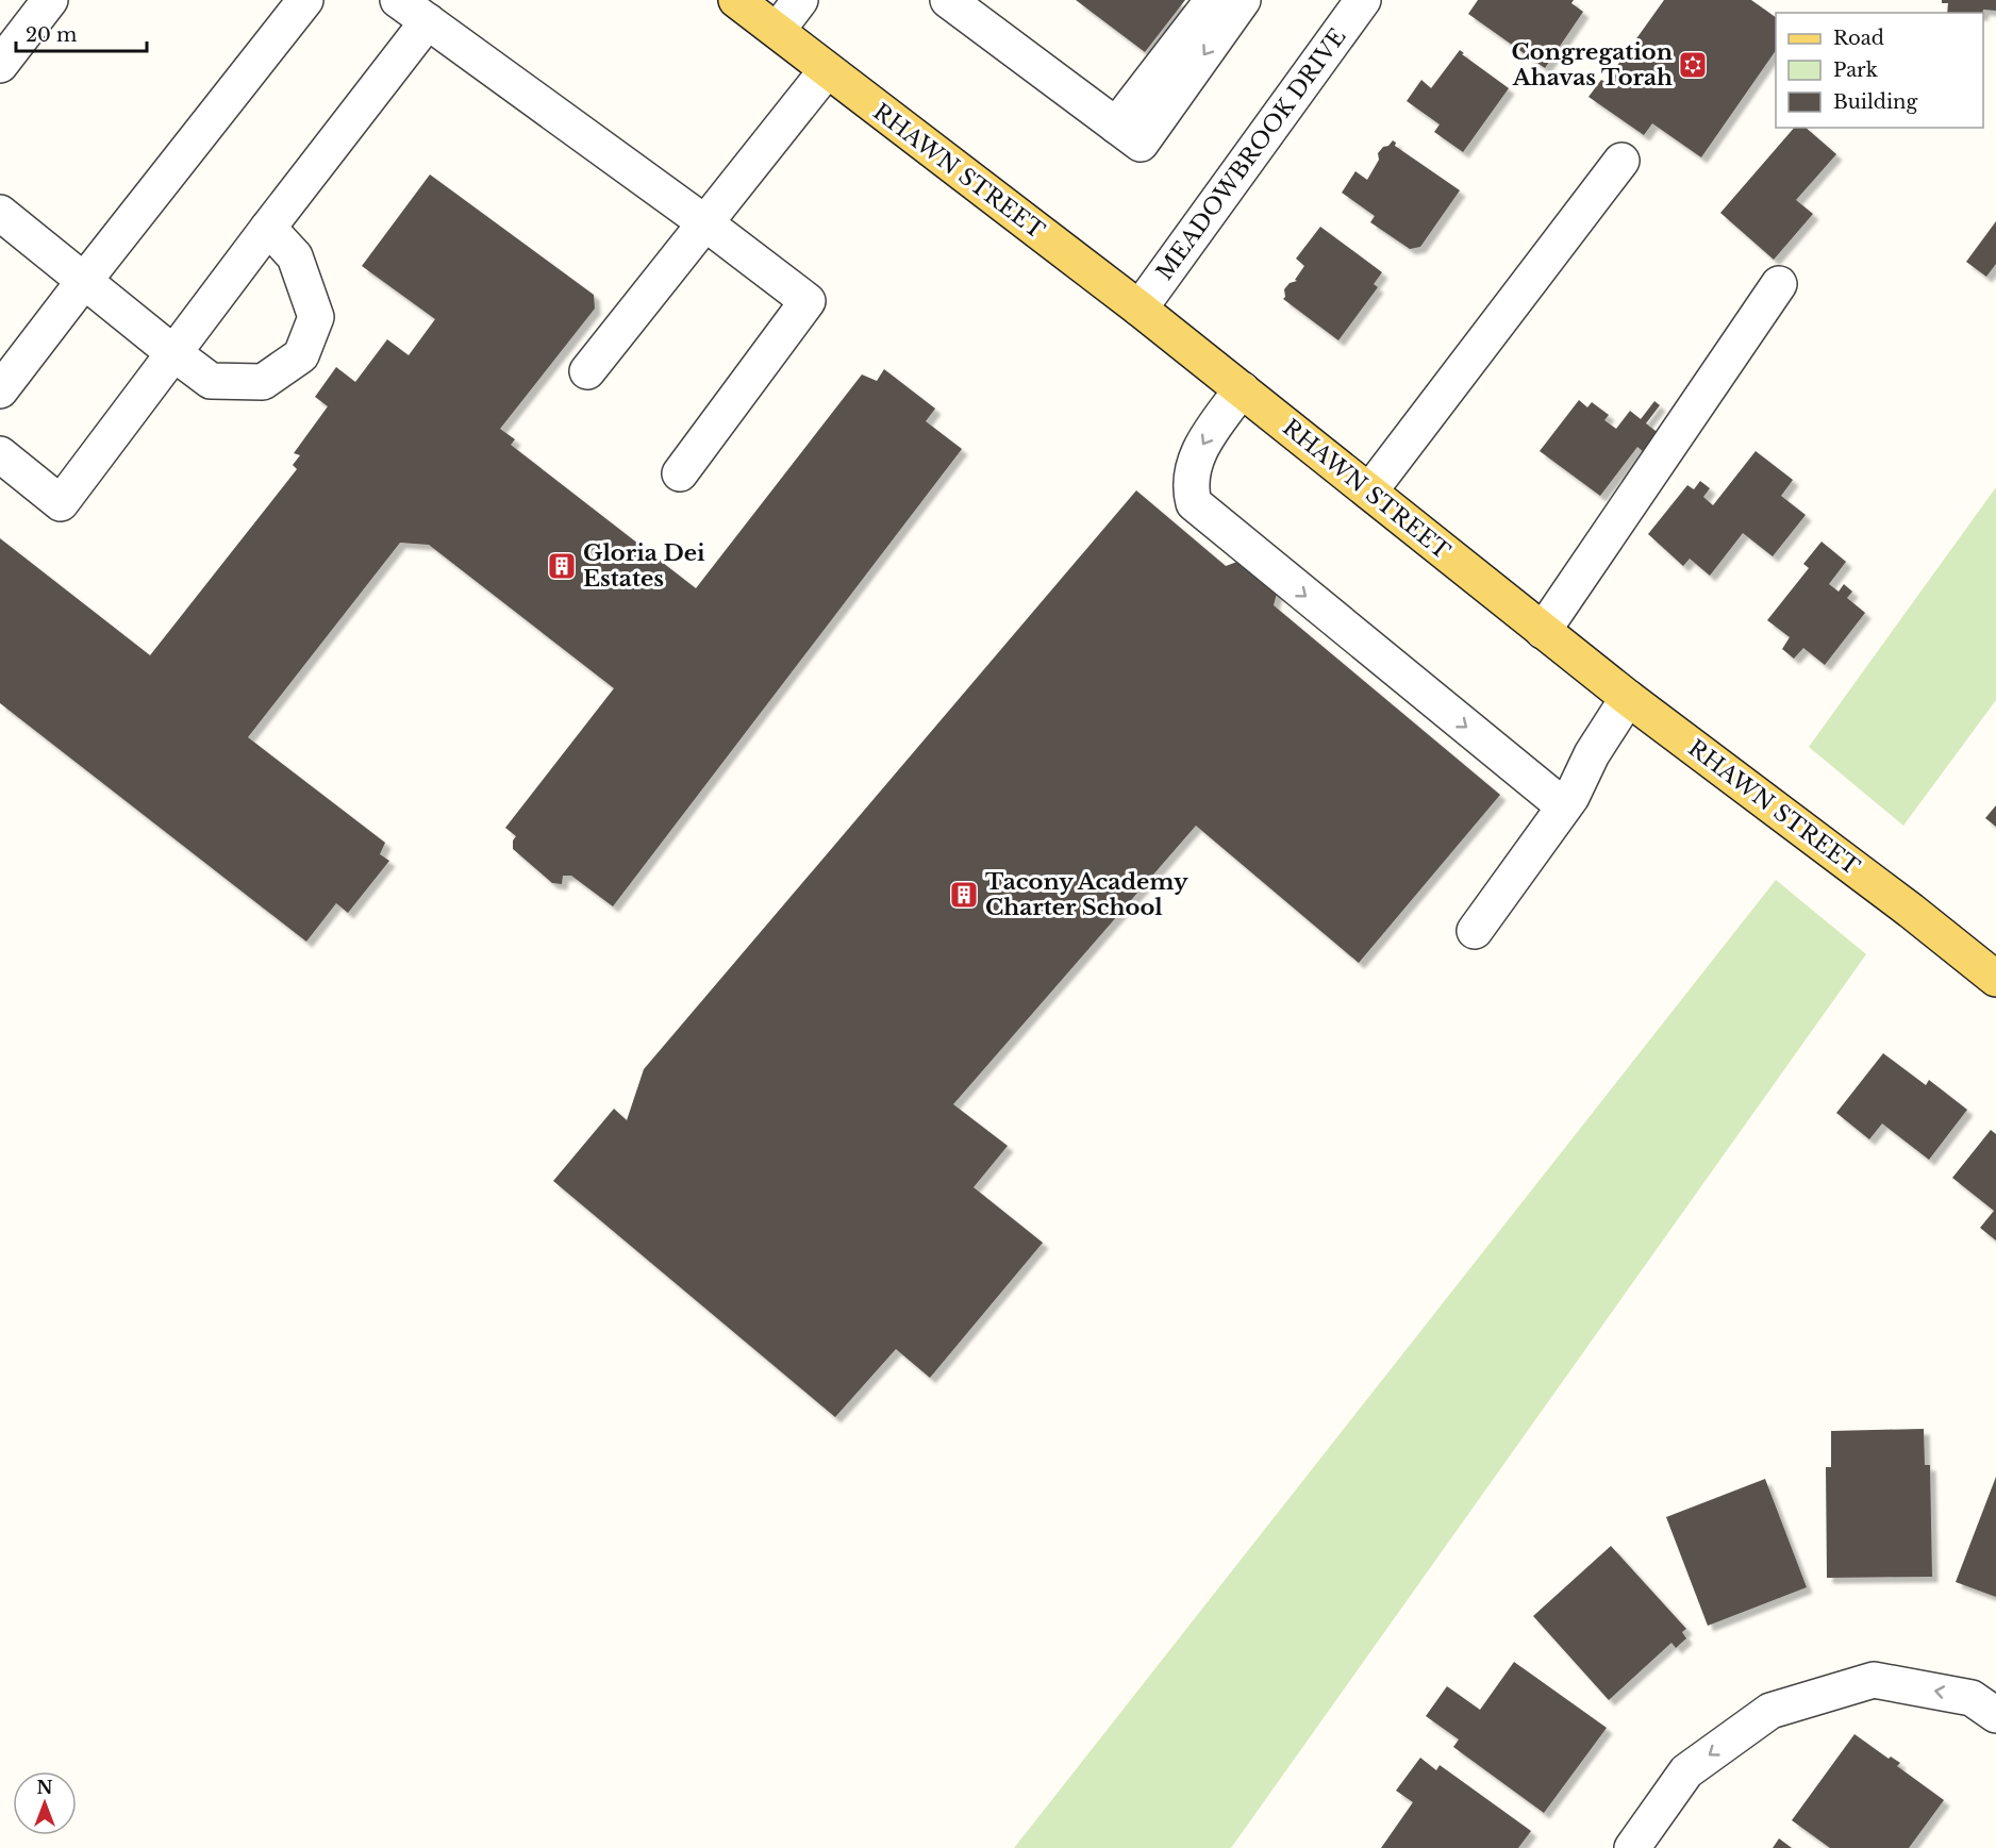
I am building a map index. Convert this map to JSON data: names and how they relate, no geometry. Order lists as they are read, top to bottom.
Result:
{
  "streets": {
    "main road": ["RHAWN STREET"],
    "street": ["MEADOWBROOK DRIVE"]
  },
  "crossings": [
    ["MEADOWBROOK DRIVE", "RHAWN STREET"]
  ],
  "places": {
    "synagogue": ["Congregation Ahavas Torah"],
    "building": ["Gloria Dei Estates", "Tacony Academy Charter School"]
  },
  "legend": ["Road", "Park", "Building"],
  "scale_bar": "20 m",
  "north": "top"
}
